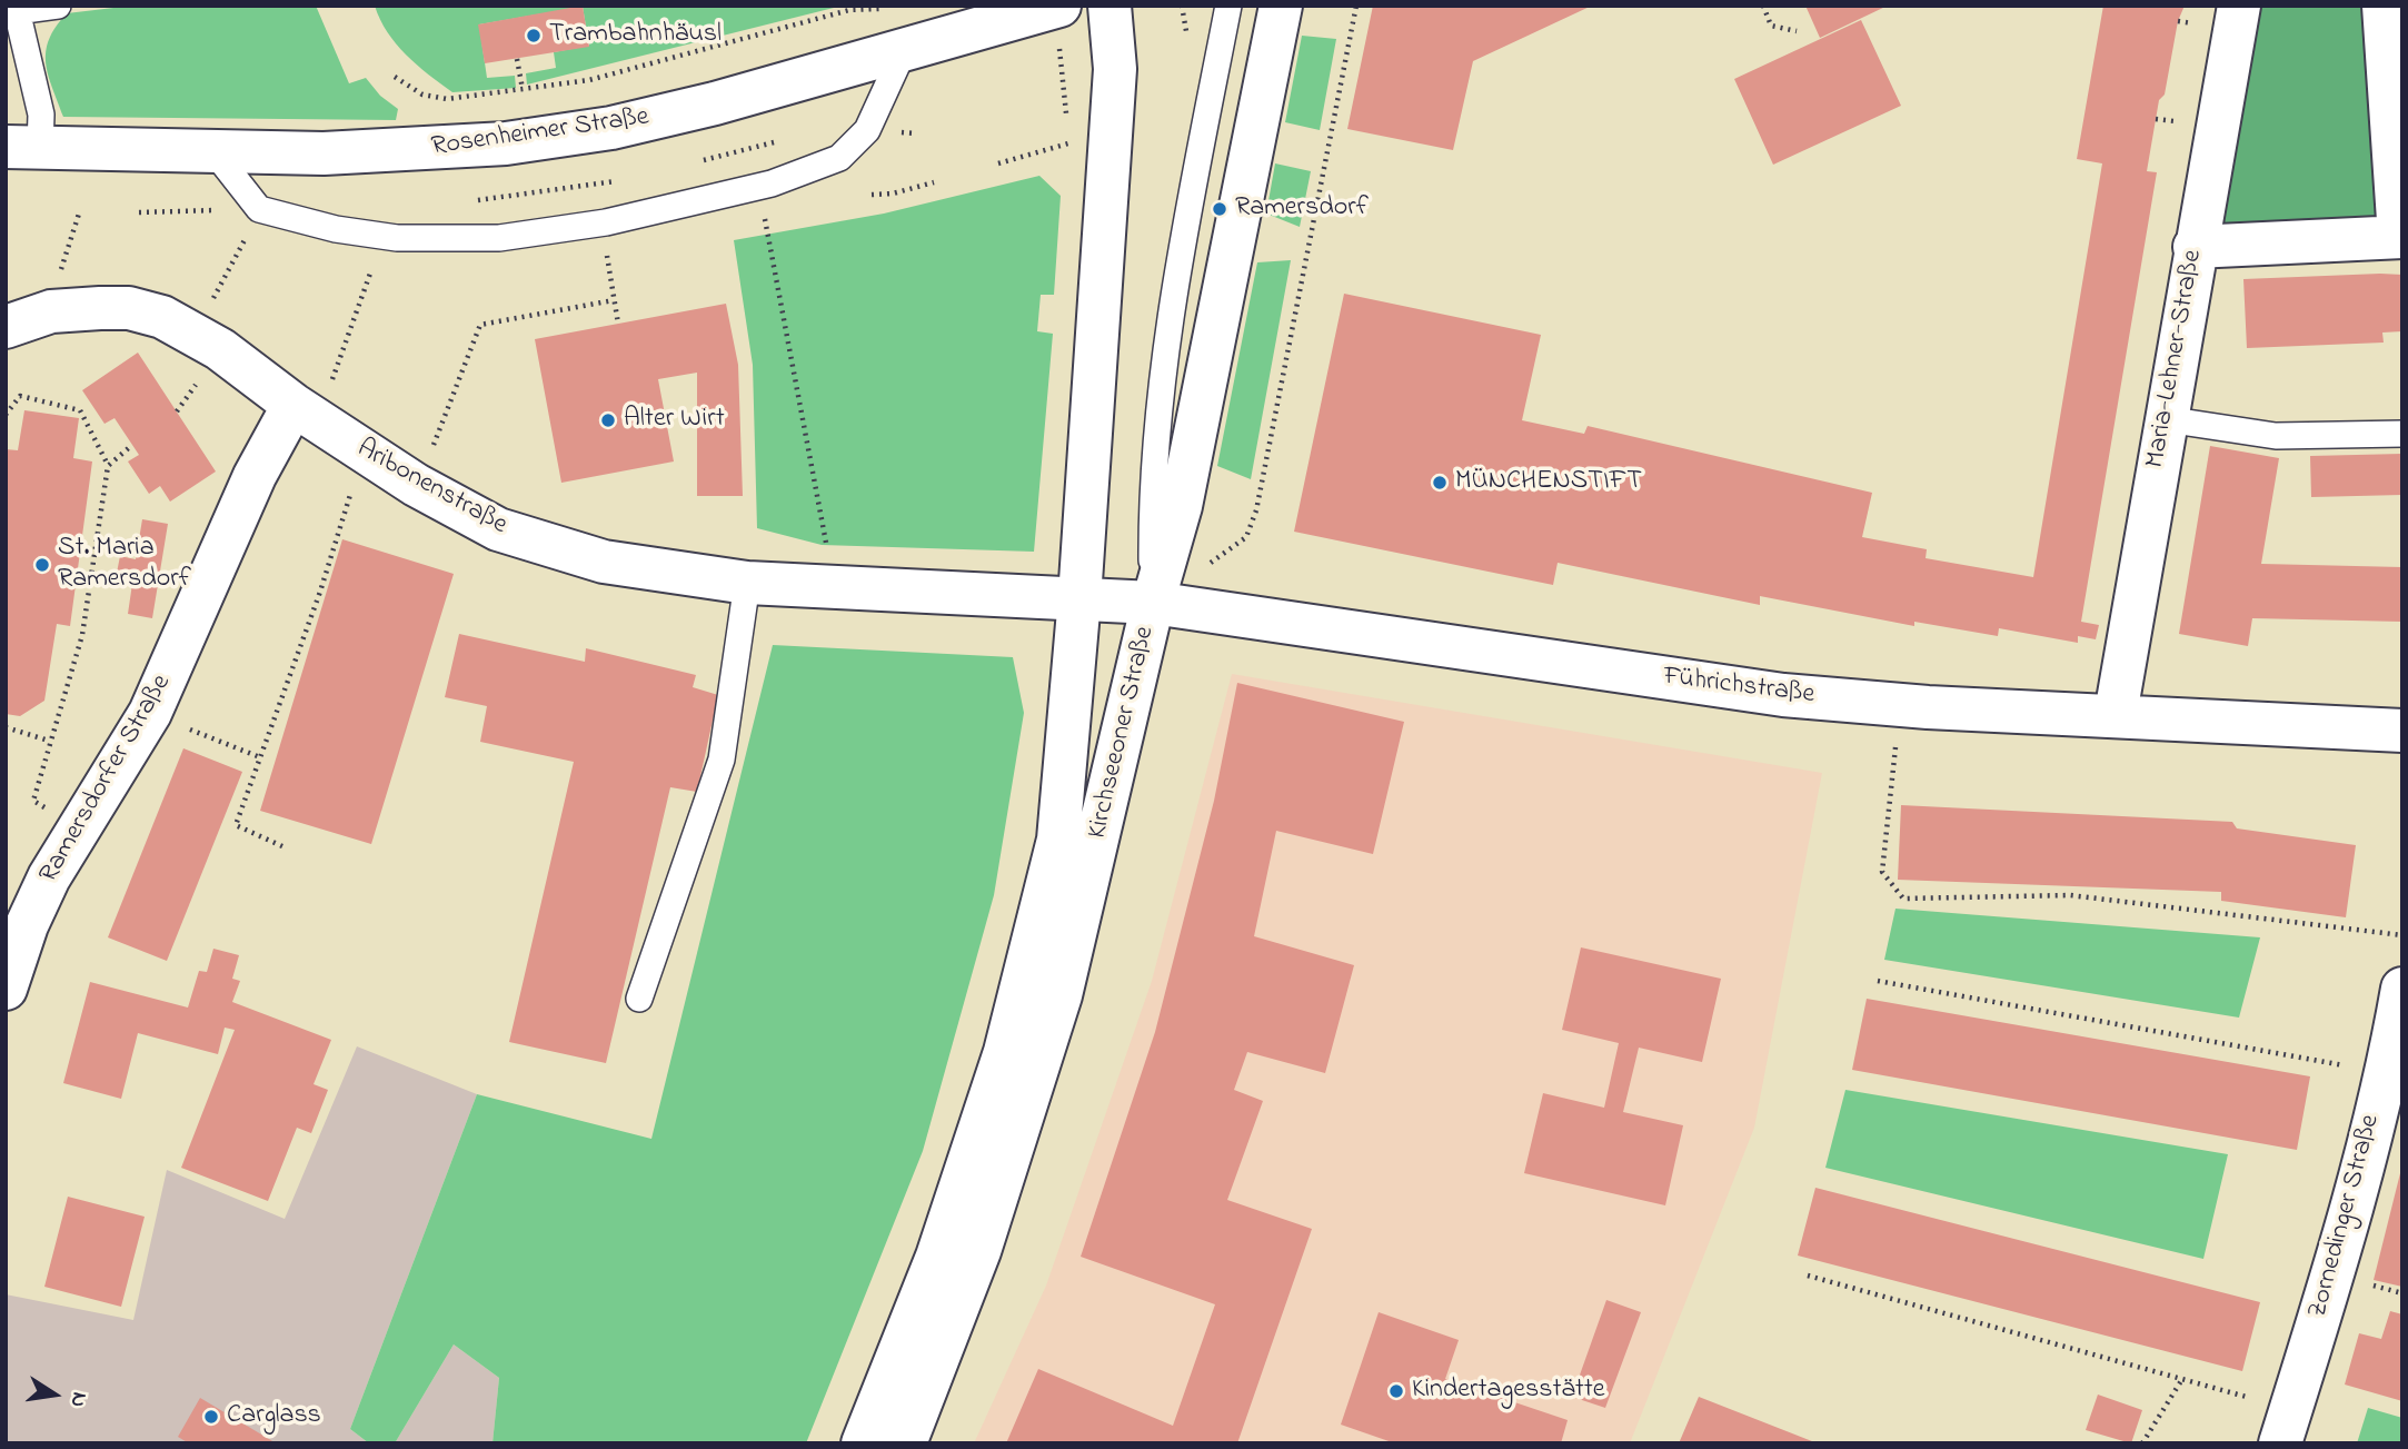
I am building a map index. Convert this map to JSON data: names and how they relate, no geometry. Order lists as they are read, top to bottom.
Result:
{
  "streets": {
    "street": [
      "Rosenheimer Straße",
      "Maria-Lehner-Straße",
      "Aribonenstraße",
      "Führichstraße",
      "Kirchseeoner Straße",
      "Ramersdorfer Straße",
      "Zornedinger Straße"
    ]
  },
  "crossings": [
    ["Maria-Lehner-Straße", "Führichstraße"],
    ["Aribonenstraße", "Führichstraße"],
    ["Aribonenstraße", "Kirchseeoner Straße"],
    ["Aribonenstraße", "Ramersdorfer Straße"],
    ["Führichstraße", "Kirchseeoner Straße"]
  ],
  "places": [
    "Trambahnhäusl",
    "Ramersdorf",
    "Alter Wirt",
    "MÜNCHENSTIFT",
    "St. Maria Ramersdorf",
    "Kindertagesstätte",
    "Carglass"
  ],
  "north": "right"
}
